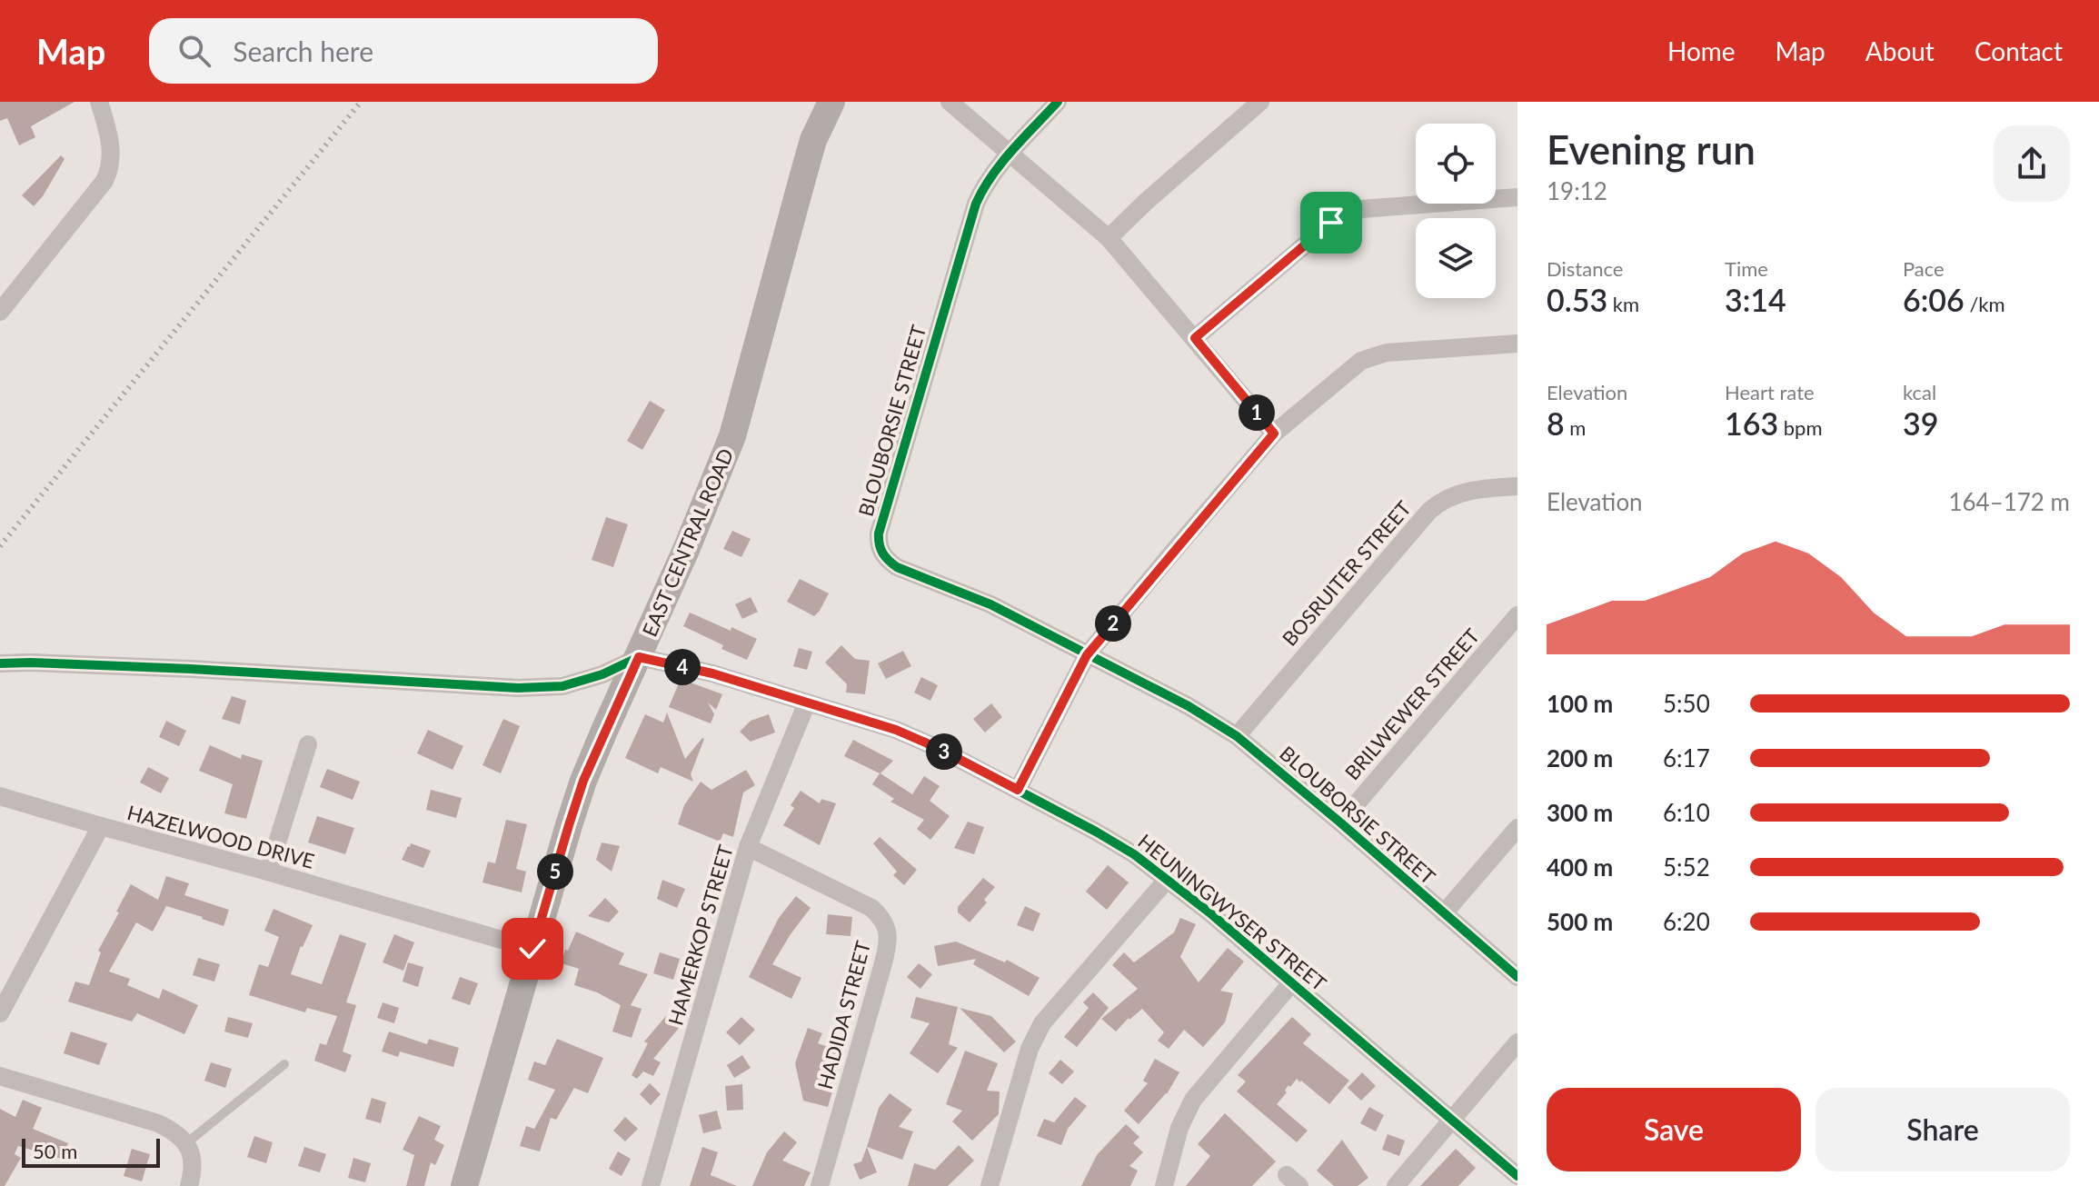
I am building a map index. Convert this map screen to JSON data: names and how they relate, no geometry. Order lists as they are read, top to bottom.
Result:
{
  "streets": {
    "street": [
      "BLOUBORSIE STREET",
      "EAST CENTRAL ROAD",
      "BOSRUITER STREET",
      "BRILWEWER STREET",
      "HAZELWOOD DRIVE",
      "HEUNINGWYSER STREET",
      "HAMERKOP STREET",
      "HADIDA STREET"
    ]
  },
  "crossings": [
    ["BLOUBORSIE STREET", "BOSRUITER STREET"],
    ["BLOUBORSIE STREET", "BRILWEWER STREET"],
    ["EAST CENTRAL ROAD", "HAZELWOOD DRIVE"],
    ["EAST CENTRAL ROAD", "HEUNINGWYSER STREET"],
    ["HEUNINGWYSER STREET", "HAMERKOP STREET"],
    ["HAMERKOP STREET", "HADIDA STREET"]
  ],
  "scale_bar": "50 m",
  "page": {
    "header": "Map",
    "search": "Search here",
    "nav": [
      "Home",
      "Map",
      "About",
      "Contact"
    ],
    "heading": ["Evening run", "19:12"],
    "stats": [
      ["Distance", "0.53 km"],
      ["Time", "3:14"],
      ["Pace", "6:06 /km"],
      ["Elevation", "8 m"],
      ["Heart rate", "163 bpm"],
      ["kcal", "39"]
    ],
    "pins": [
      "1",
      "2",
      "4",
      "3",
      "5"
    ],
    "chart": ["Elevation", "164–172 m"],
    "list": [
      {
        "name": "100 m",
        "note": "5:50"
      },
      {
        "name": "200 m",
        "note": "6:17"
      },
      {
        "name": "300 m",
        "note": "6:10"
      },
      {
        "name": "400 m",
        "note": "5:52"
      },
      {
        "name": "500 m",
        "note": "6:20"
      }
    ],
    "buttons": ["Save", "Share"],
    "scale": "50 m"
  }
}
